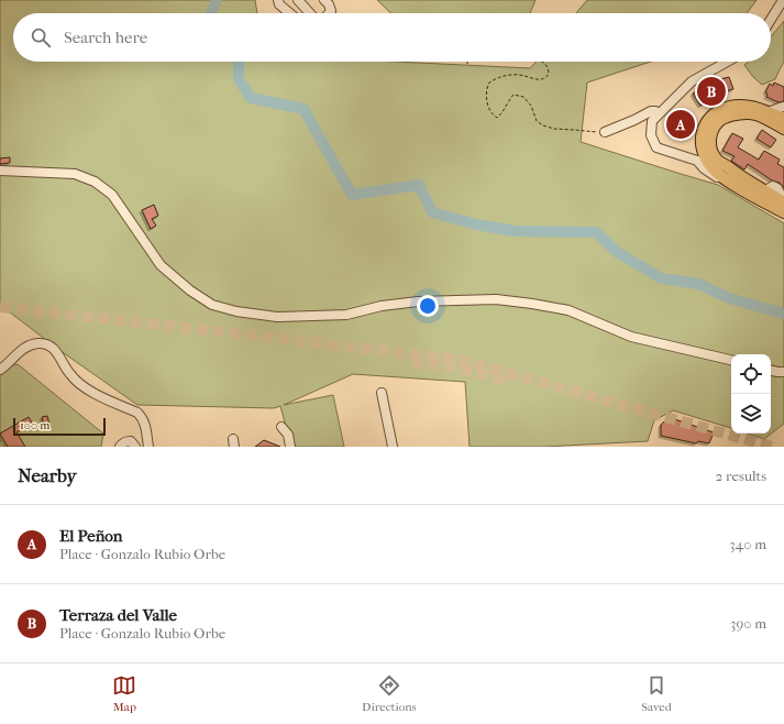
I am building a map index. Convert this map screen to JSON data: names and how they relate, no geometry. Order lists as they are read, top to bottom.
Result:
{
  "scale_bar": "100 m",
  "page": {
    "search": "Search here",
    "pins": ["B", "A"],
    "scale": "100 m",
    "heading": ["Nearby", "2 results"],
    "list": [
      {
        "mark": "A",
        "name": "El Peñon",
        "note": "Place · Gonzalo Rubio Orbe",
        "value": "340 m"
      },
      {
        "mark": "B",
        "name": "Terraza del Valle",
        "note": "Place · Gonzalo Rubio Orbe",
        "value": "390 m"
      }
    ],
    "nav": ["Map", "Directions", "Saved"]
  }
}
